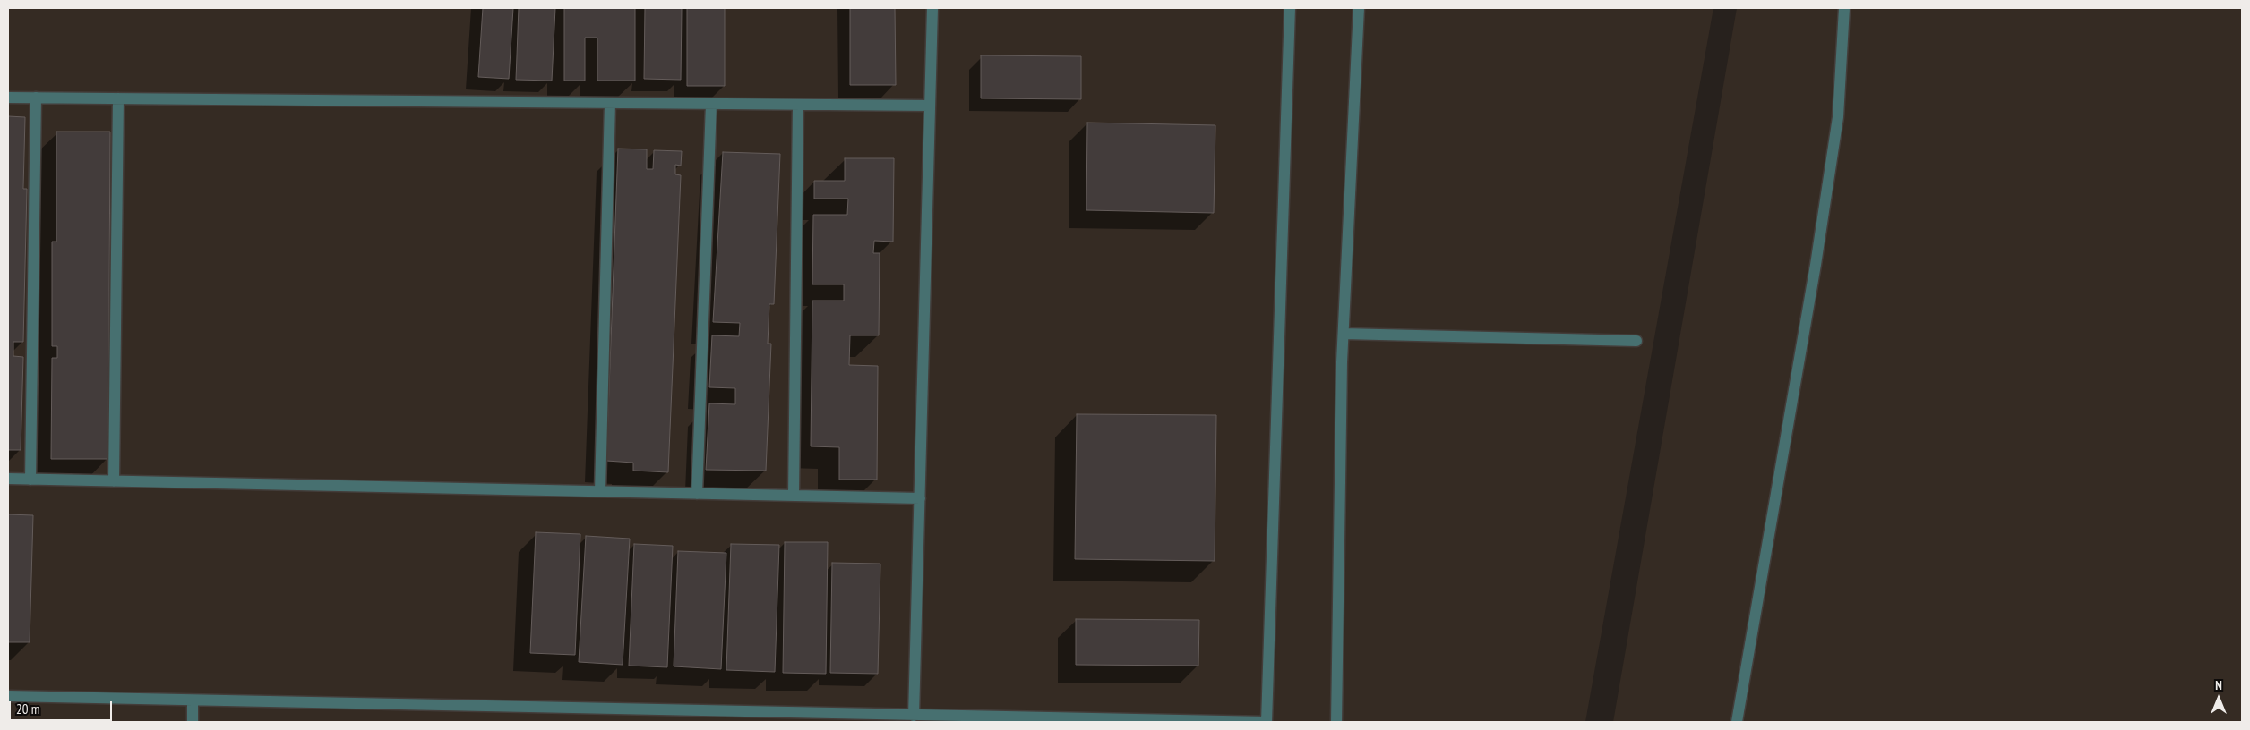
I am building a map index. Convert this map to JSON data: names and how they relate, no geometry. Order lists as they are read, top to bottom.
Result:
{
  "scale_bar": "20 m",
  "north": "top"
}
